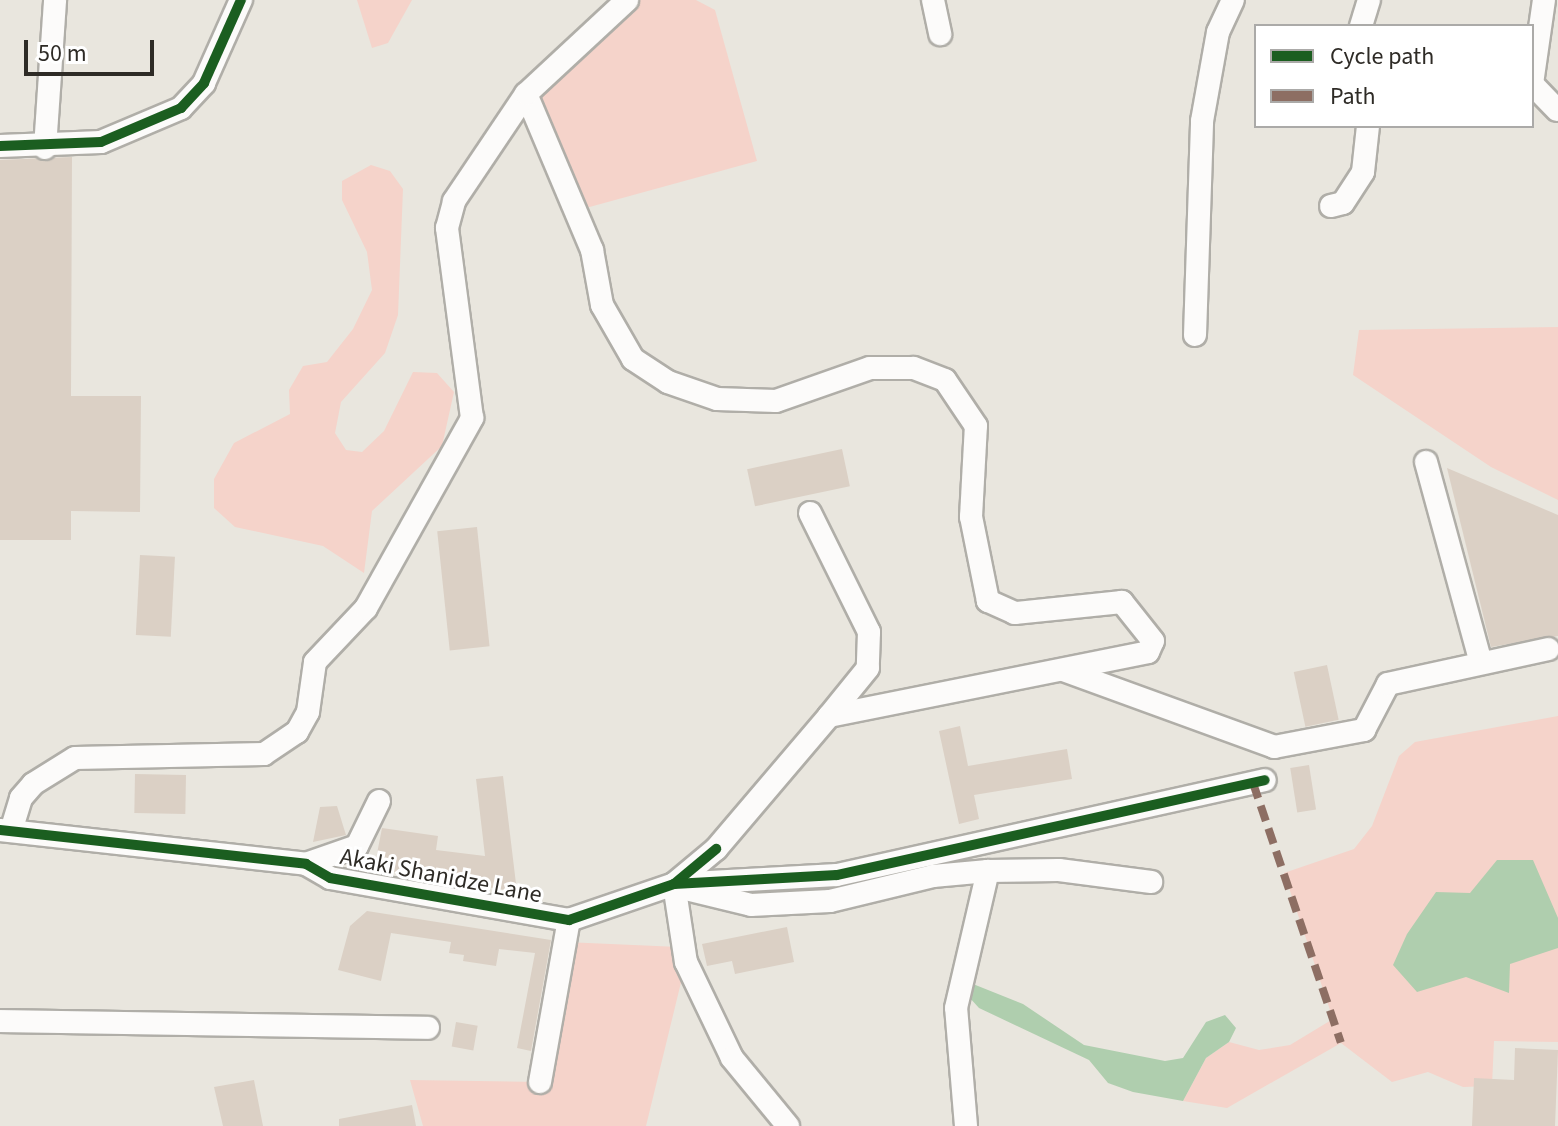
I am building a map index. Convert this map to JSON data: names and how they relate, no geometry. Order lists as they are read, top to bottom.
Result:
{
  "streets": {
    "street": ["Akaki Shanidze Lane"]
  },
  "legend": ["Cycle path", "Path"],
  "scale_bar": "50 m"
}
